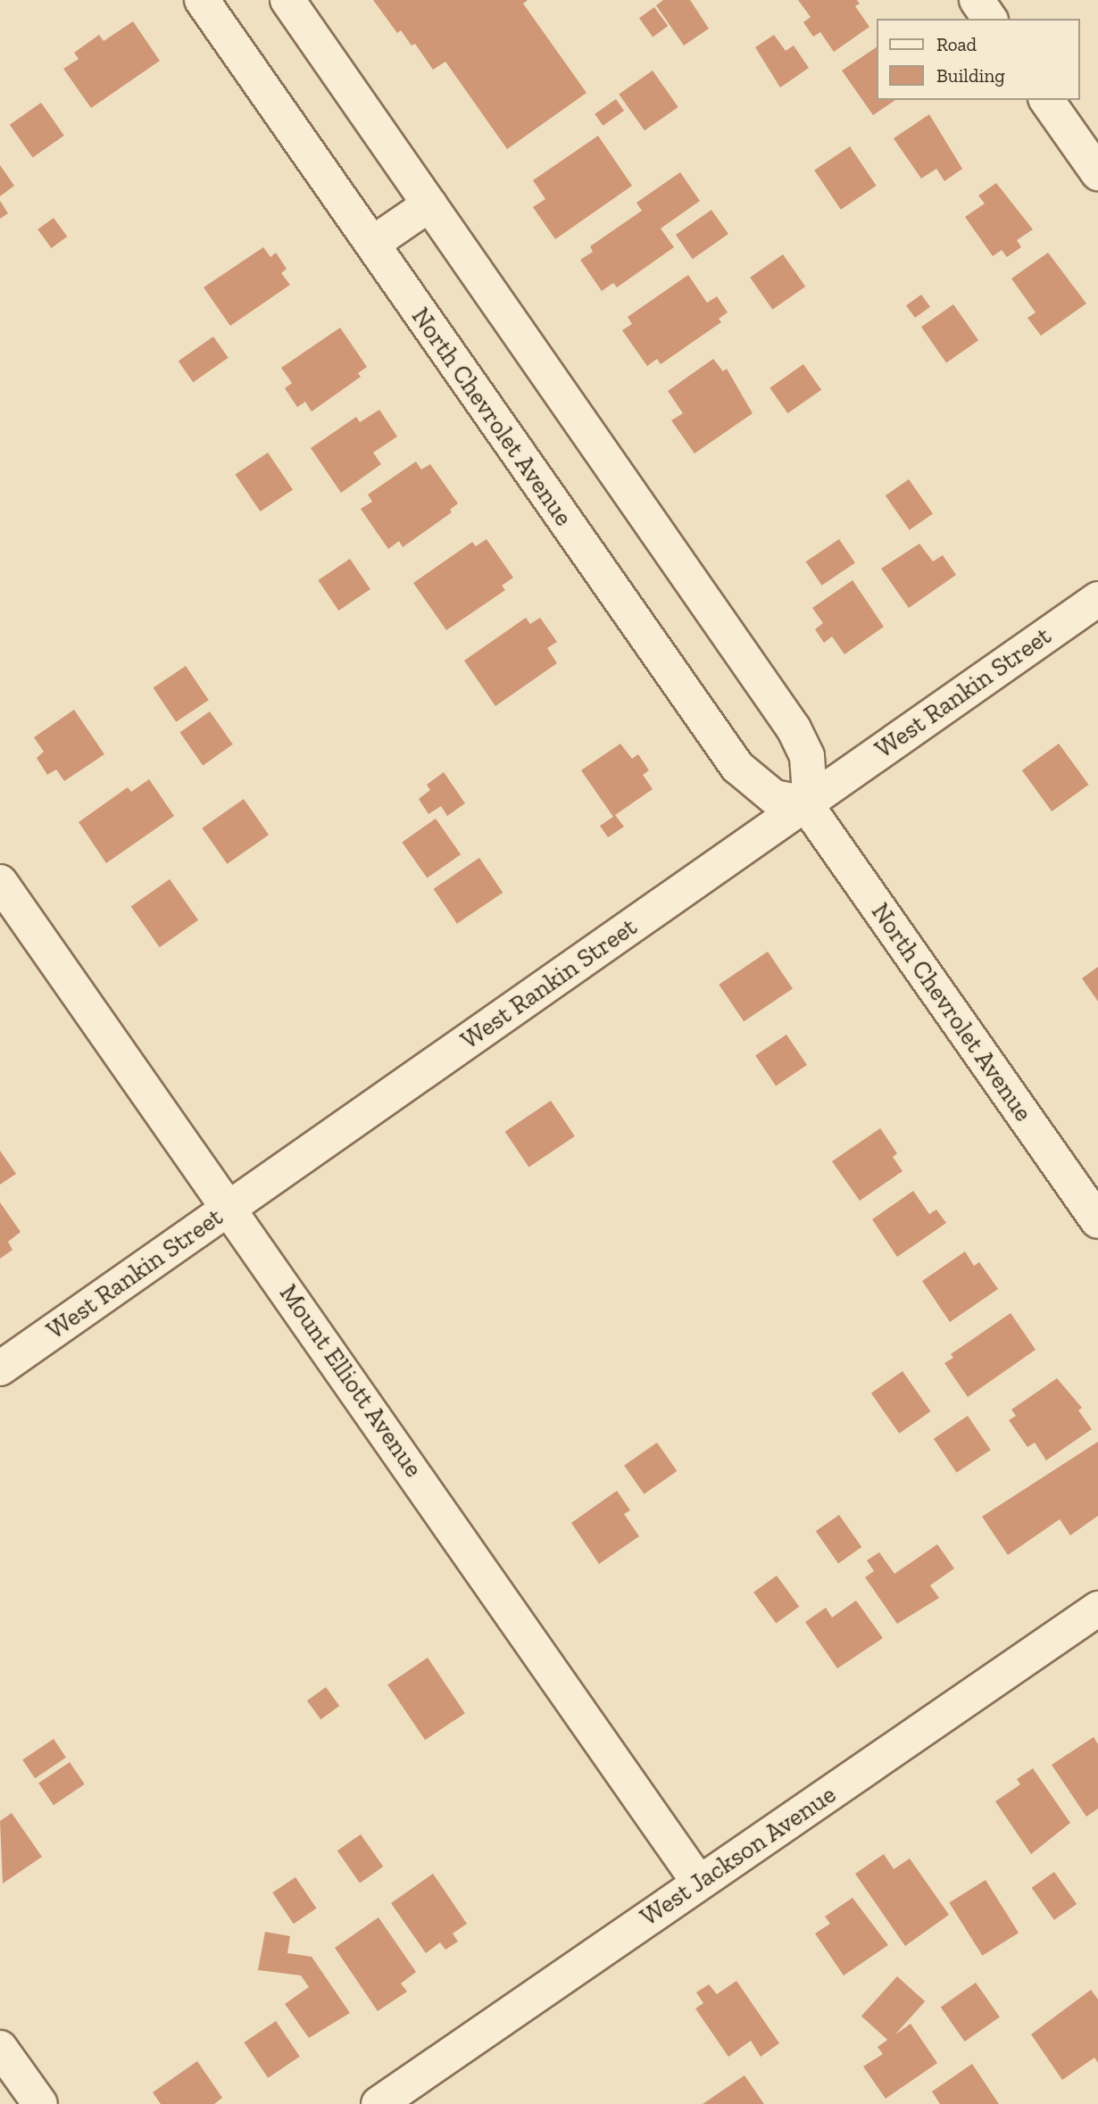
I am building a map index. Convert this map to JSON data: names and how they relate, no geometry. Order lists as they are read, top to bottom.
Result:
{
  "streets": {
    "street": [
      "North Chevrolet Avenue",
      "West Rankin Street",
      "Mount Elliott Avenue",
      "West Jackson Avenue"
    ]
  },
  "crossings": [
    ["North Chevrolet Avenue", "West Rankin Street"],
    ["West Rankin Street", "Mount Elliott Avenue"],
    ["Mount Elliott Avenue", "West Jackson Avenue"]
  ],
  "legend": ["Road", "Building"]
}
